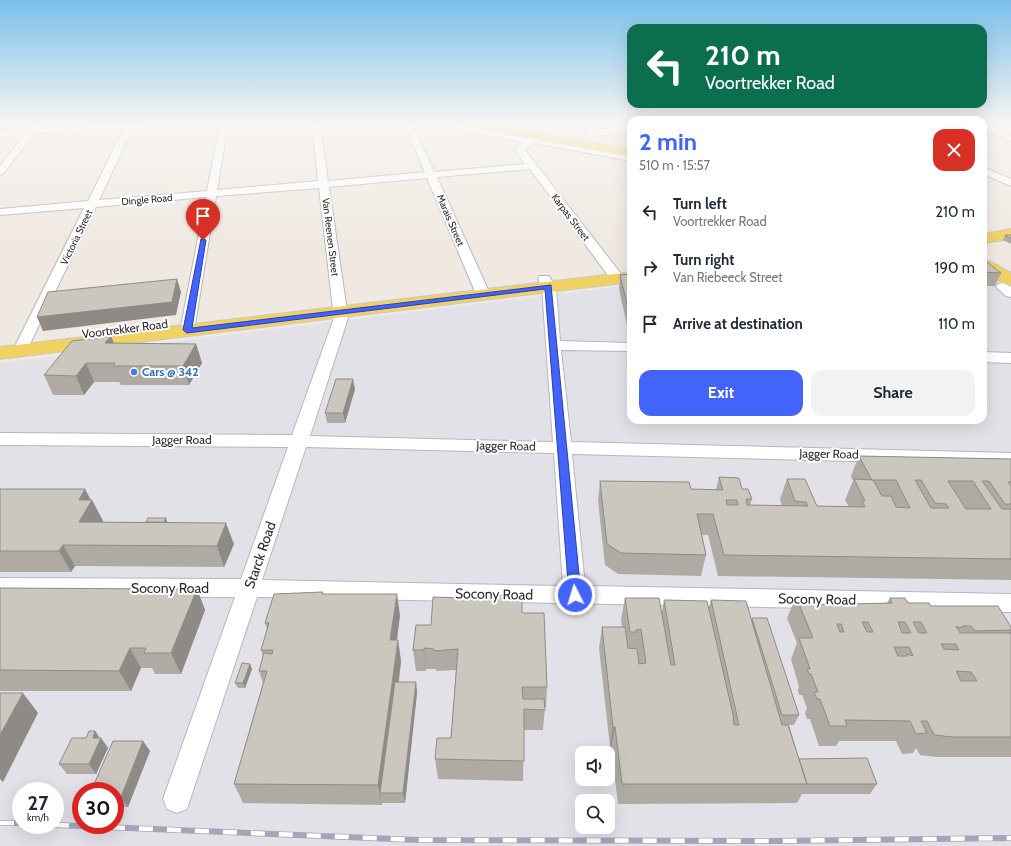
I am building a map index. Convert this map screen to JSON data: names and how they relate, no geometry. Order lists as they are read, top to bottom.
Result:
{
  "streets": {
    "main road": ["Voortrekker Road"],
    "street": [
      "Dingle Road",
      "Karpas Street",
      "Marais Street",
      "Victoria Street",
      "Van Reenen Street",
      "Jagger Road",
      "Starck Road",
      "Socony Road"
    ]
  },
  "crossings": [
    ["Dingle Road", "Karpas Street"],
    ["Dingle Road", "Marais Street"],
    ["Dingle Road", "Victoria Street"],
    ["Dingle Road", "Van Reenen Street"],
    ["Karpas Street", "Voortrekker Road"],
    ["Marais Street", "Voortrekker Road"],
    ["Victoria Street", "Voortrekker Road"],
    ["Van Reenen Street", "Voortrekker Road"],
    ["Van Reenen Street", "Starck Road"],
    ["Voortrekker Road", "Starck Road"],
    ["Jagger Road", "Starck Road"],
    ["Starck Road", "Socony Road"]
  ],
  "places": ["Cars @ 342"],
  "page": {
    "turn": ["210 m", "Voortrekker Road"],
    "heading": ["2 min", "510 m · 15:57"],
    "list": [
      {
        "name": "Turn left",
        "note": "Voortrekker Road",
        "value": "210 m"
      },
      {
        "name": "Turn right",
        "note": "Van Riebeeck Street",
        "value": "190 m"
      },
      {
        "name": "Arrive at destination",
        "value": "110 m"
      }
    ],
    "buttons": ["Exit", "Share"],
    "speed": "27 km/h",
    "limit": "30"
  }
}
